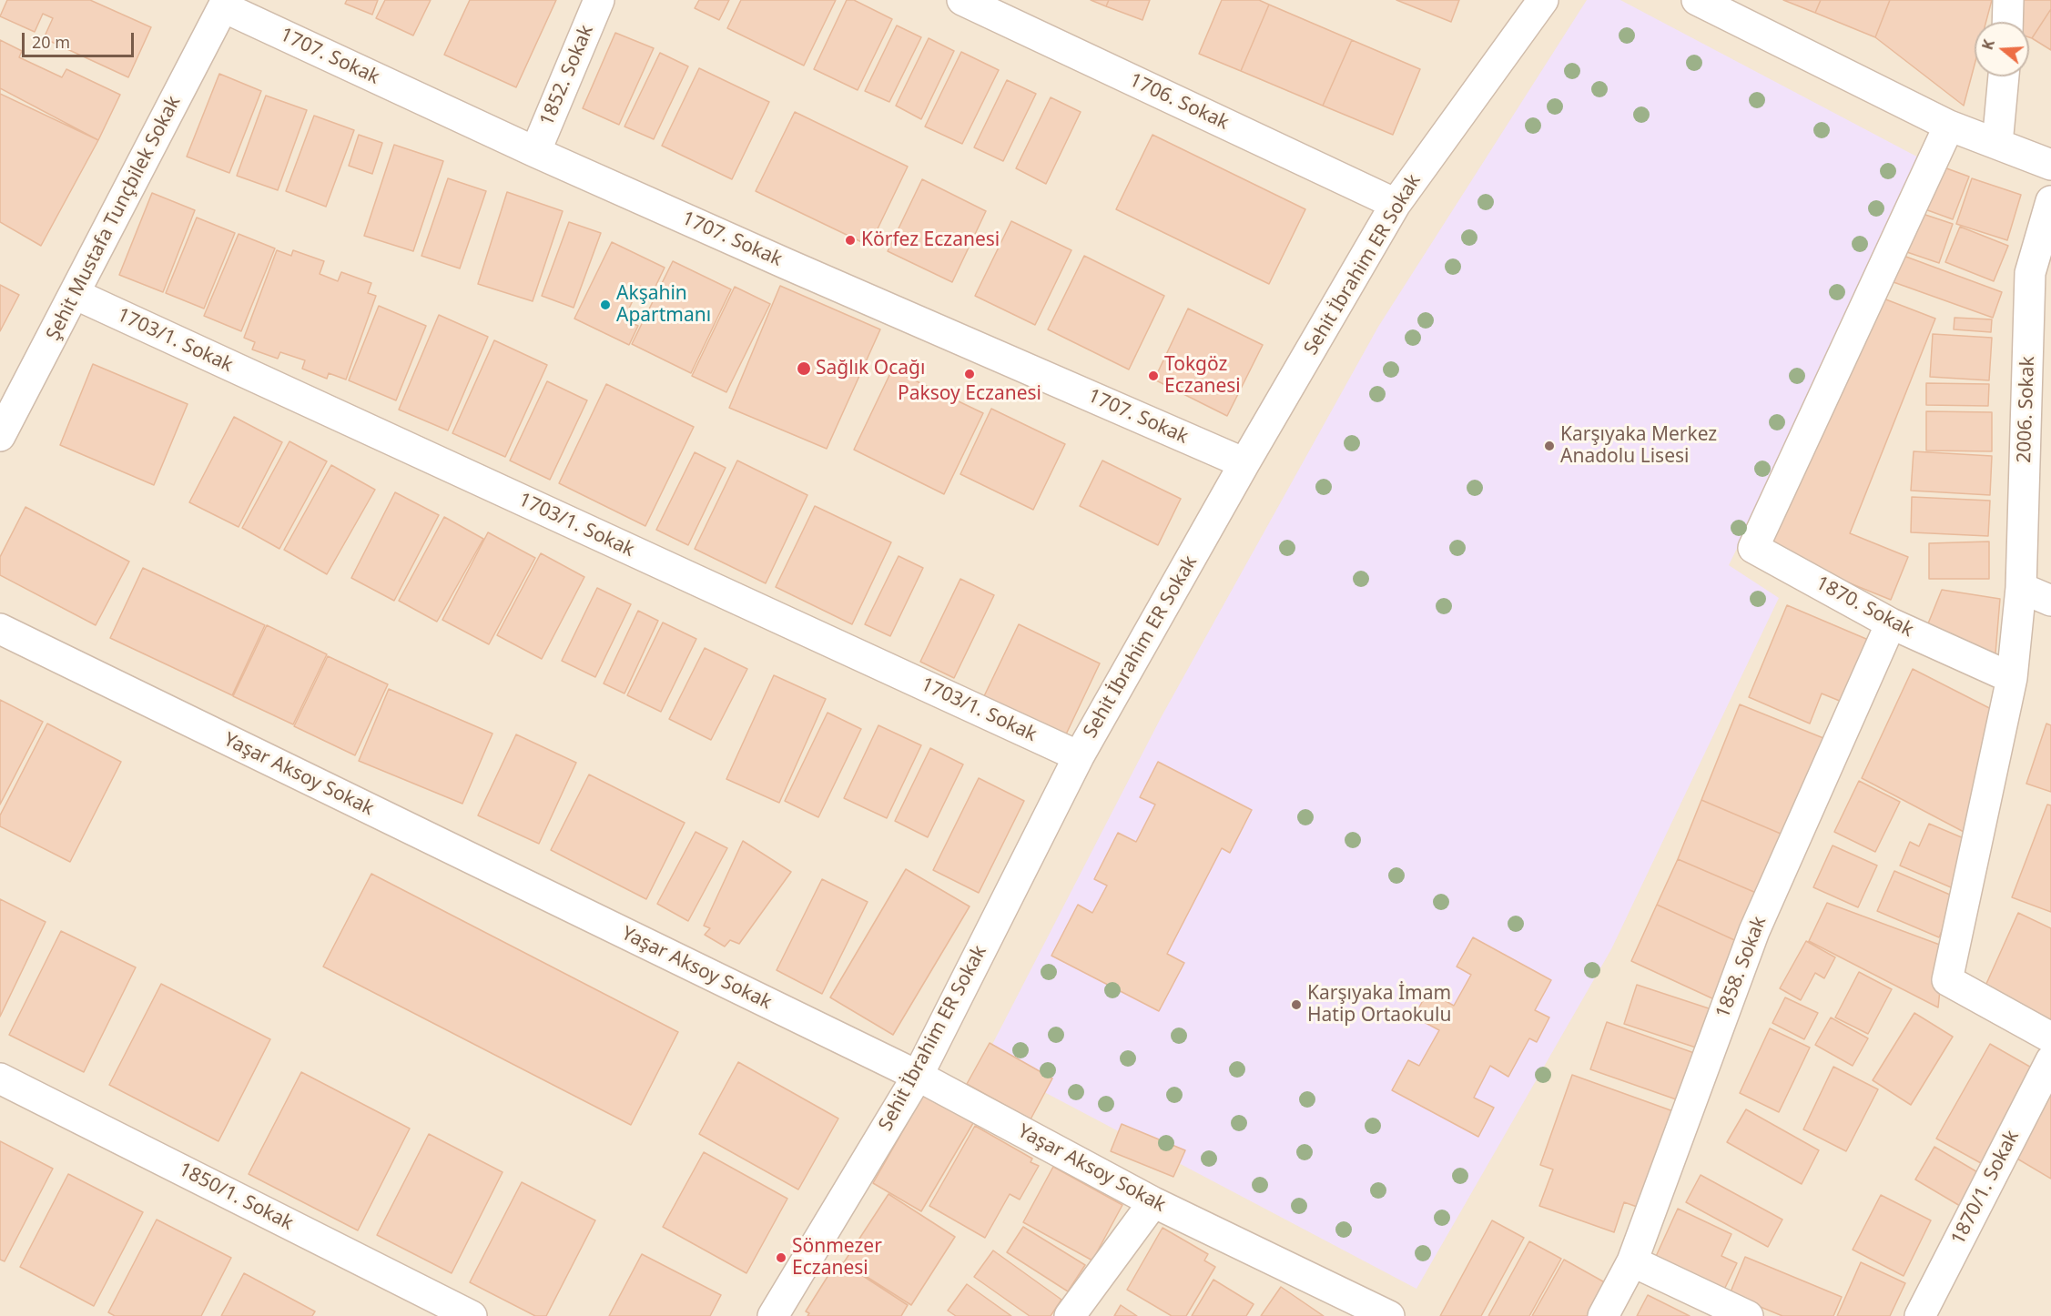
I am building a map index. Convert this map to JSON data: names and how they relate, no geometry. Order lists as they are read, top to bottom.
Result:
{
  "streets": {
    "street": [
      "1707. Sokak",
      "1852. Sokak",
      "1706. Sokak",
      "Şehit Mustafa Tunçbilek Sokak",
      "Sehit İbrahim ER Sokak",
      "1703/1. Sokak",
      "2006. Sokak",
      "1870. Sokak",
      "Yaşar Aksoy Sokak",
      "1858. Sokak",
      "1870/1. Sokak",
      "1850/1. Sokak"
    ]
  },
  "crossings": [
    ["1707. Sokak", "1852. Sokak"],
    ["1707. Sokak", "Şehit Mustafa Tunçbilek Sokak"],
    ["1707. Sokak", "Sehit İbrahim ER Sokak"],
    ["1706. Sokak", "Sehit İbrahim ER Sokak"],
    ["Şehit Mustafa Tunçbilek Sokak", "1703/1. Sokak"],
    ["Sehit İbrahim ER Sokak", "1703/1. Sokak"],
    ["Sehit İbrahim ER Sokak", "Yaşar Aksoy Sokak"],
    ["2006. Sokak", "1870. Sokak"],
    ["1870. Sokak", "1858. Sokak"]
  ],
  "places": [
    "Körfez Eczanesi",
    "Akşahin Apartmanı",
    "Sağlık Ocağı",
    "Paksoy Eczanesi",
    "Tokgöz Eczanesi",
    "Karşıyaka Merkez Anadolu Lisesi",
    "Karşıyaka İmam Hatip Ortaokulu",
    "Sönmezer Eczanesi"
  ],
  "scale_bar": "20 m",
  "north": "left"
}
